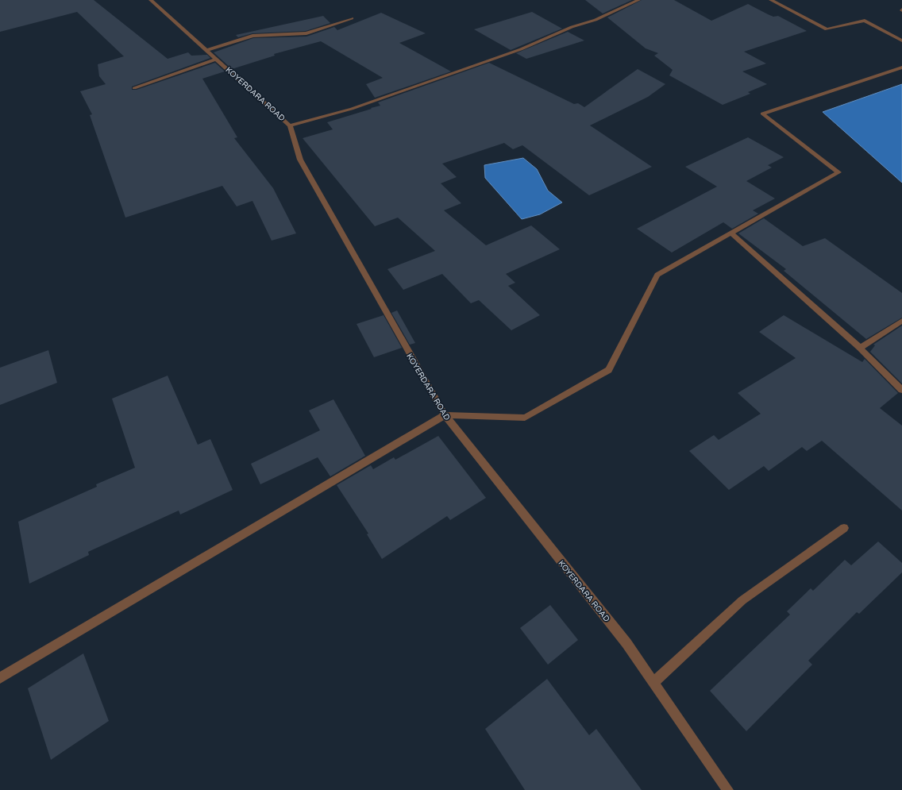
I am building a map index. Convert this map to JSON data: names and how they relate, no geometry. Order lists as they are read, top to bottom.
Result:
{
  "streets": {
    "street": ["KOYERDARA ROAD"]
  }
}
